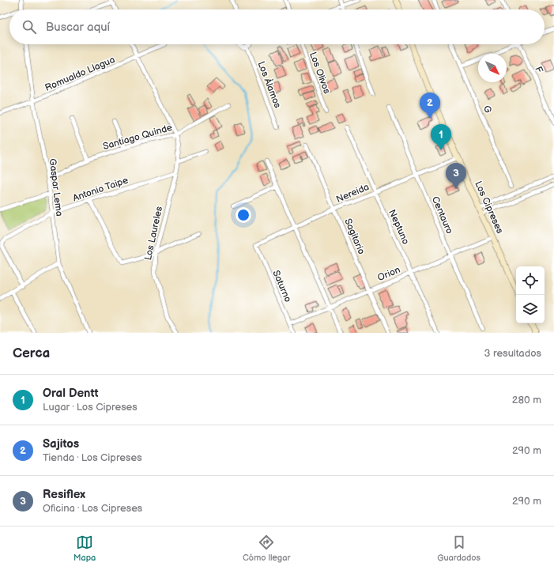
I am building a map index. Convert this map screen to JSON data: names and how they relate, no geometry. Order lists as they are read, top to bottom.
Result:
{
  "streets": {
    "street": [
      "F",
      "Los Olivos",
      "Romualdo Llagua",
      "Los Àlamos",
      "G",
      "Santiago Quinde",
      "Gaspar Lema",
      "Antonio Taipe",
      "Nereida",
      "Los Cipreses",
      "Centauro",
      "Neptuno",
      "Los Laureles",
      "Sagitario",
      "Orion",
      "Saturno"
    ]
  },
  "crossings": [
    ["Romualdo Llagua", "Gaspar Lema"],
    ["Romualdo Llagua", "Los Laureles"],
    ["Santiago Quinde", "Gaspar Lema"],
    ["Santiago Quinde", "Los Laureles"],
    ["Gaspar Lema", "Antonio Taipe"],
    ["Antonio Taipe", "Los Laureles"],
    ["Nereida", "Los Cipreses"],
    ["Nereida", "Centauro"],
    ["Nereida", "Neptuno"],
    ["Nereida", "Sagitario"],
    ["Nereida", "Saturno"],
    ["Los Cipreses", "Orion"],
    ["Centauro", "Orion"],
    ["Neptuno", "Orion"],
    ["Sagitario", "Orion"],
    ["Orion", "Saturno"]
  ],
  "north": "bottom right",
  "page": {
    "search": "Buscar aquí",
    "pins": ["2", "1", "3"],
    "heading": ["Cerca", "3 resultados"],
    "list": [
      {
        "mark": "1",
        "name": "Oral Dentt",
        "note": "Lugar · Los Cipreses",
        "value": "280 m"
      },
      {
        "mark": "2",
        "name": "Sajitos",
        "note": "Tienda · Los Cipreses",
        "value": "290 m"
      },
      {
        "mark": "3",
        "name": "Resiflex",
        "note": "Oficina · Los Cipreses",
        "value": "290 m"
      }
    ],
    "nav": ["Mapa", "Cómo llegar", "Guardados"]
  }
}
